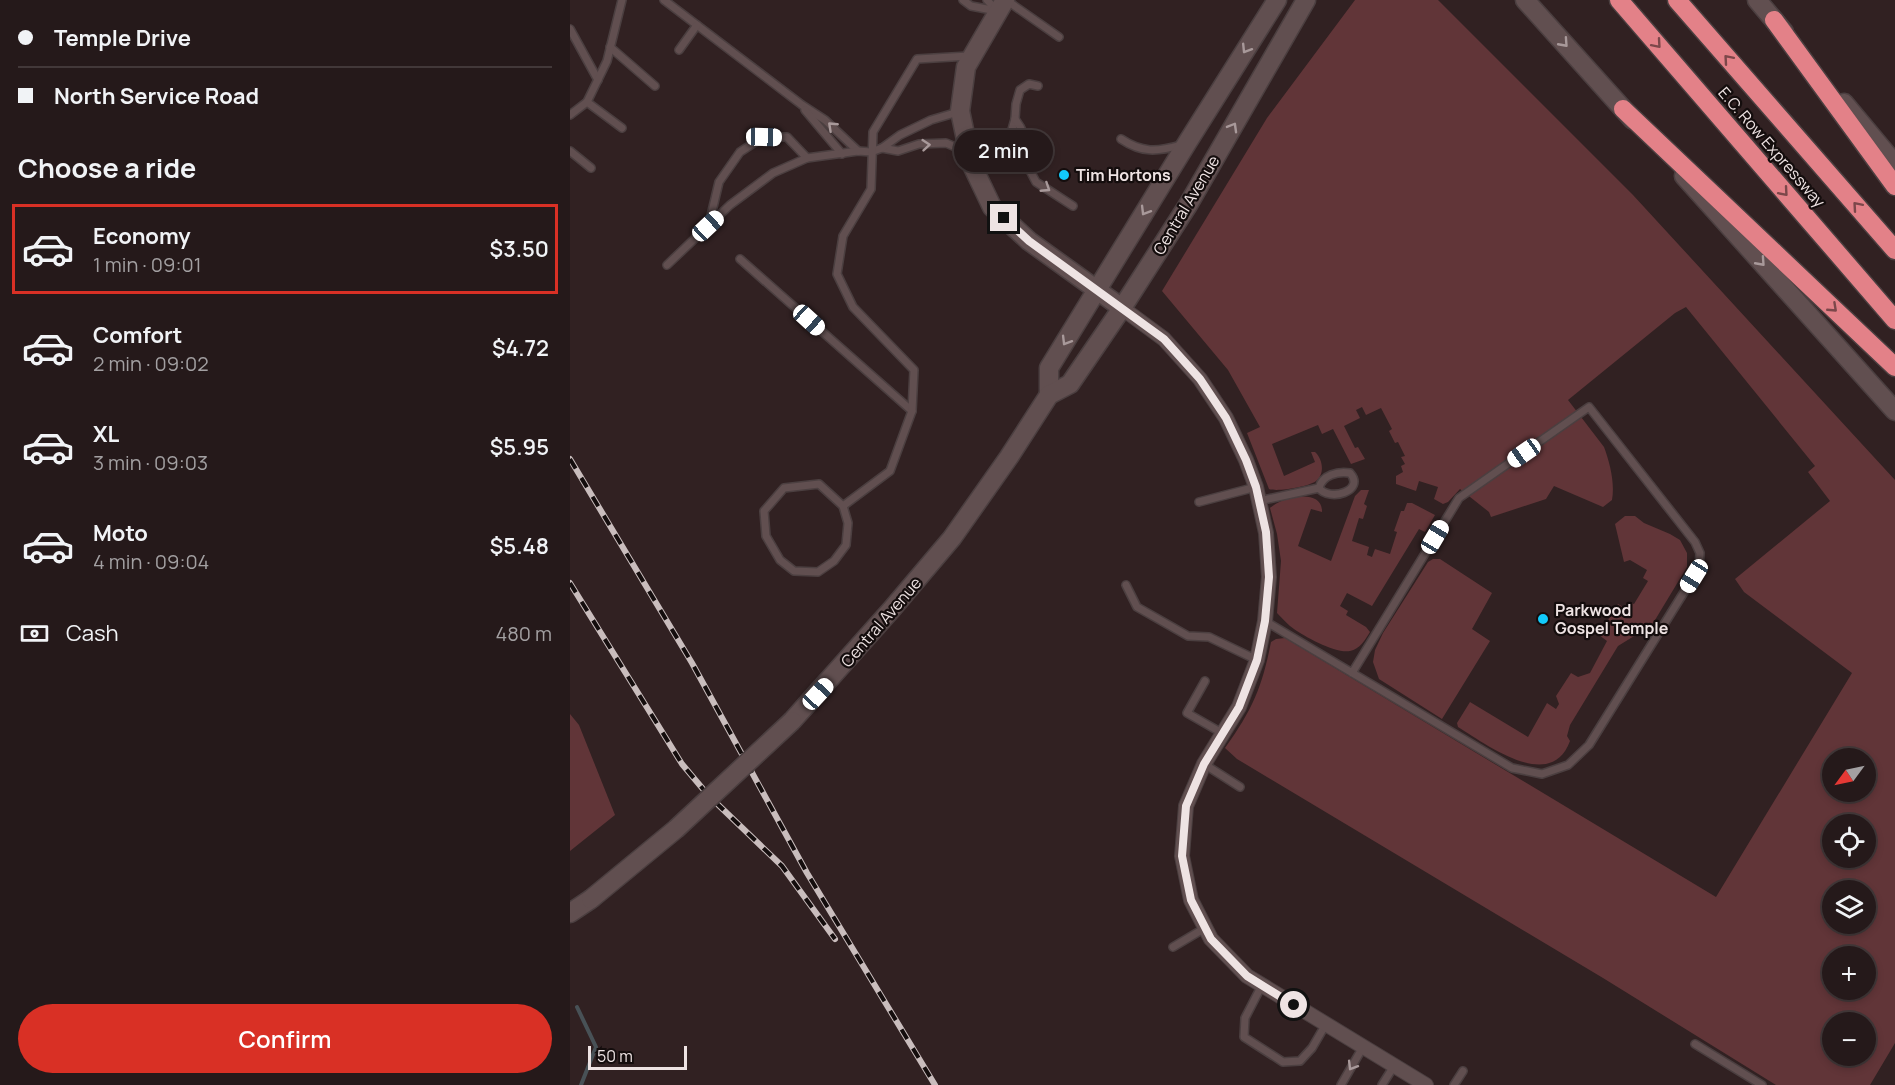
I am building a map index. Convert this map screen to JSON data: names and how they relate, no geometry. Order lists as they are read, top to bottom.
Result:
{
  "streets": {
    "highway": ["E.C. Row Expressway"],
    "street": ["Central Avenue"]
  },
  "places": ["Tim Hortons", "Parkwood Gospel Temple"],
  "scale_bar": "50 m",
  "north": "bottom left",
  "page": {
    "banner": ["Temple Drive", "North Service Road"],
    "bubble": "2 min",
    "heading": "Choose a ride",
    "list": [
      {
        "name": "Economy",
        "note": "1 min · 09:01",
        "value": "$3.50"
      },
      {
        "name": "Comfort",
        "note": "2 min · 09:02",
        "value": "$4.72"
      },
      {
        "name": "XL",
        "note": "3 min · 09:03",
        "value": "$5.95"
      },
      {
        "name": "Moto",
        "note": "4 min · 09:04",
        "value": "$5.48"
      }
    ],
    "pay": ["Cash", "480 m"],
    "map_buttons": ["+", "−"],
    "buttons": "Confirm",
    "scale": "50 m"
  }
}
